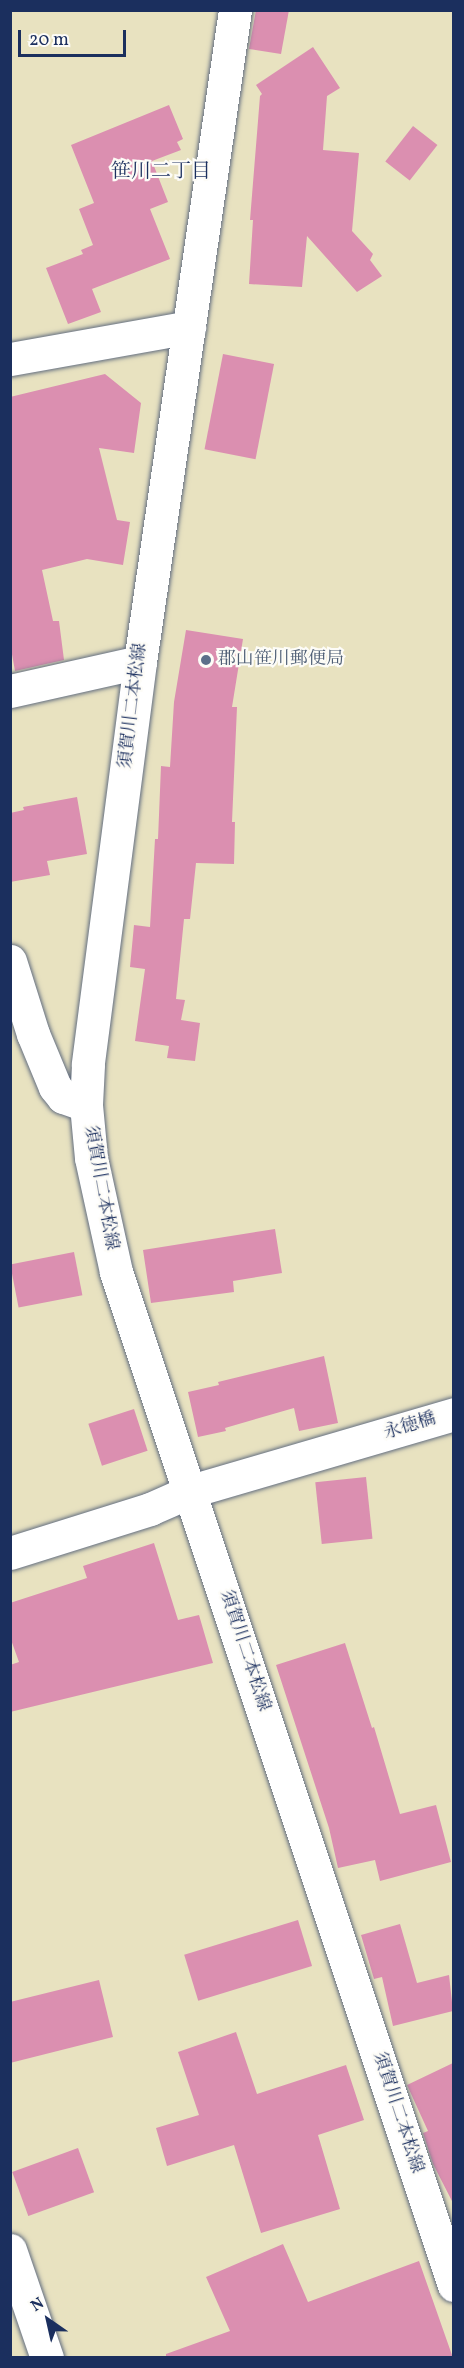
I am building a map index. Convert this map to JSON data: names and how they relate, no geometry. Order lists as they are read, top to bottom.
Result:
{
  "streets": {
    "main road": ["須賀川二本松線", "永徳橋"]
  },
  "crossings": [
    ["須賀川二本松線", "永徳橋"]
  ],
  "districts": ["笹川二丁目"],
  "places": ["郡山笹川郵便局"],
  "scale_bar": "20 m",
  "north": "top left"
}
